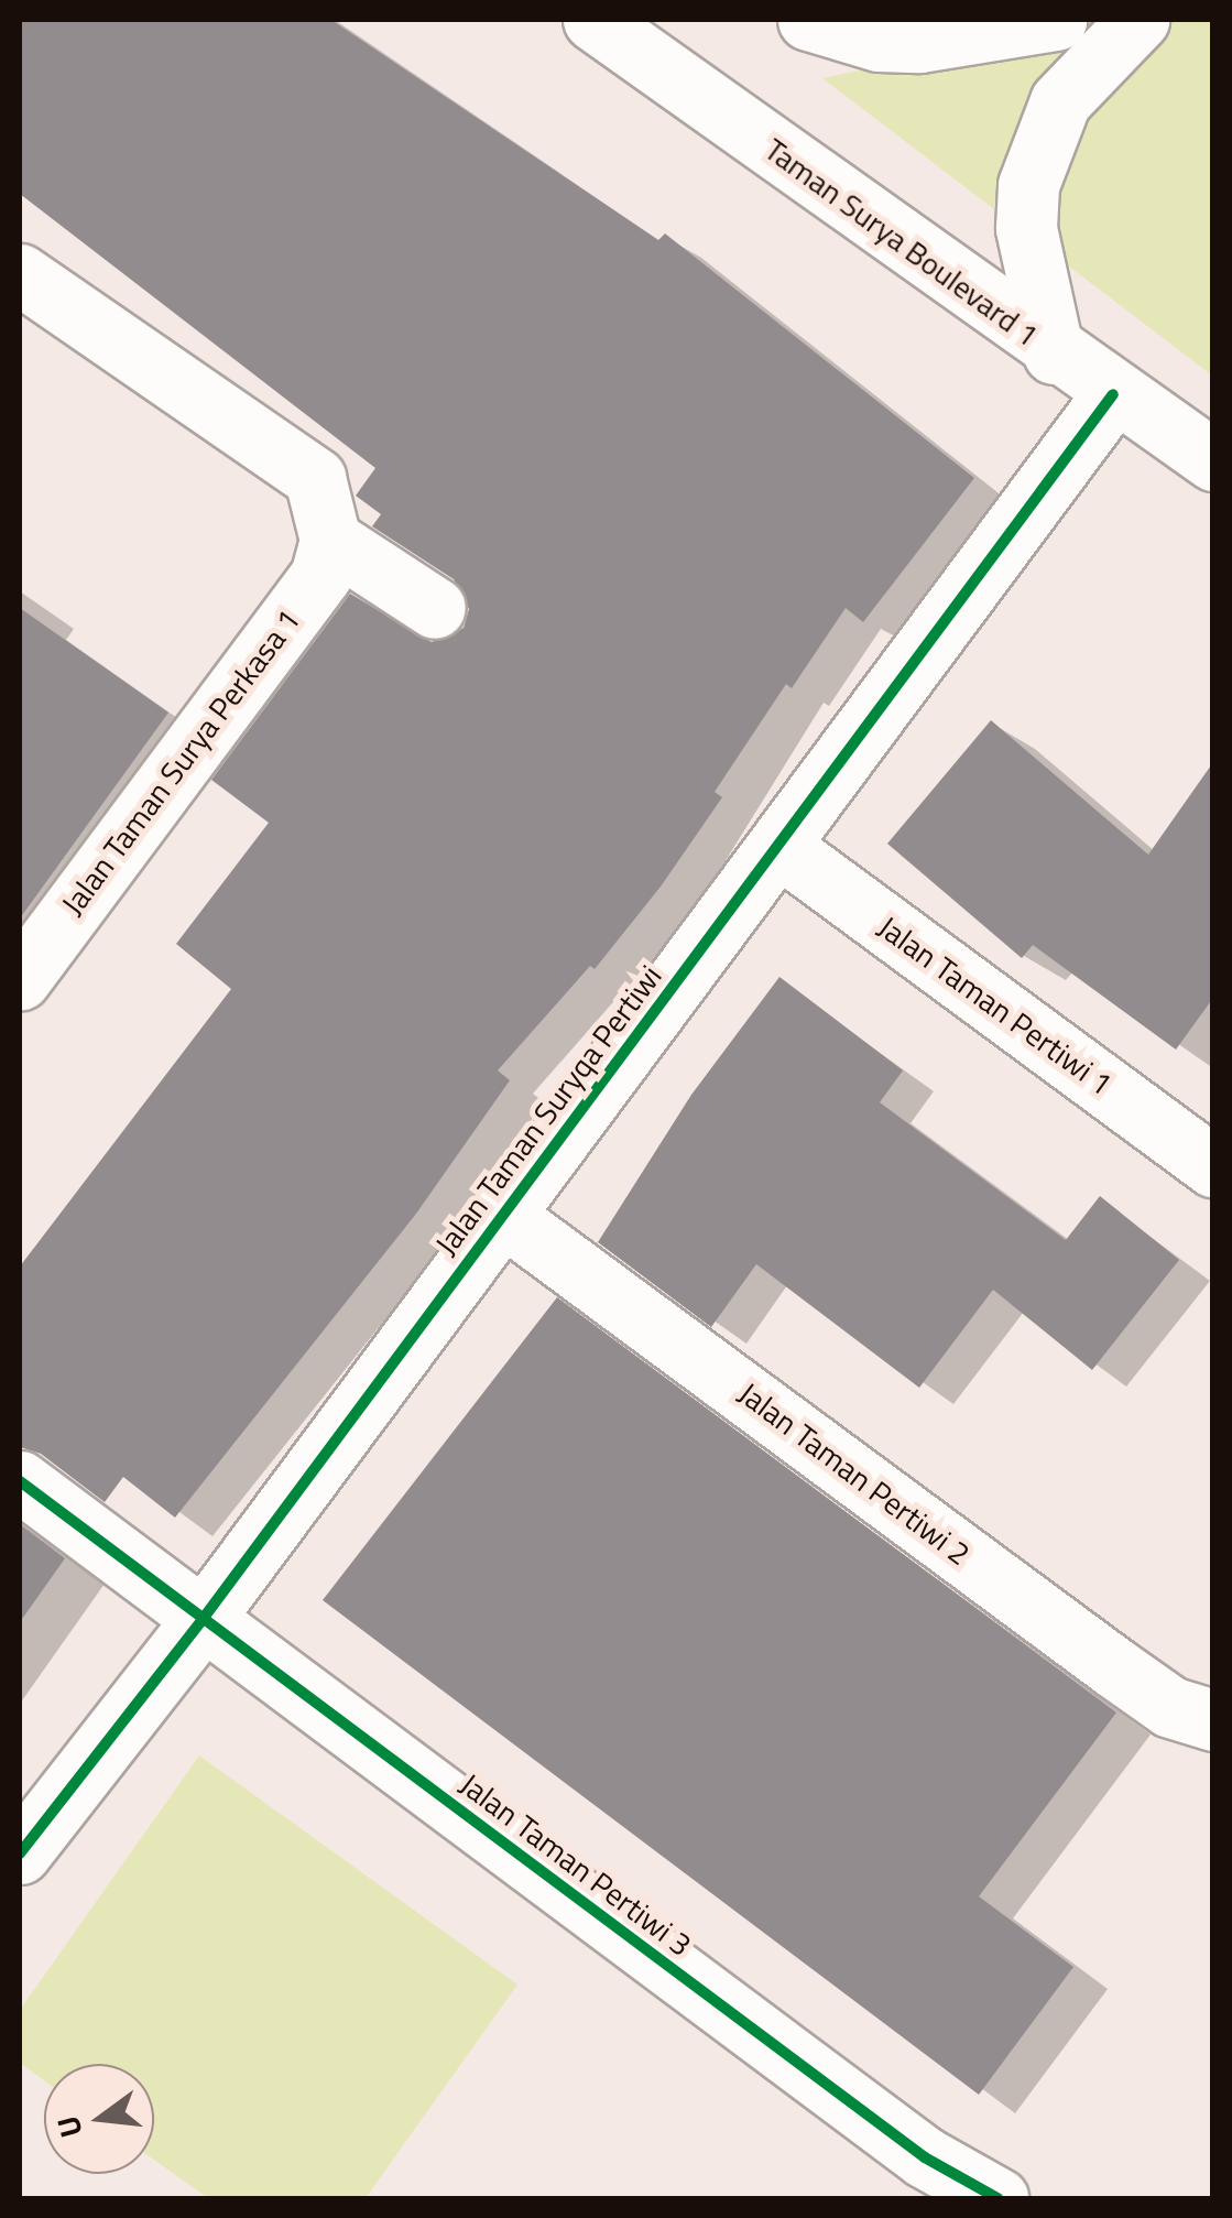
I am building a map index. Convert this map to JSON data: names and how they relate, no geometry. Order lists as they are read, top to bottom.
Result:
{
  "streets": {
    "street": [
      "Taman Surya Boulevard 1",
      "Jalan Taman Surya Perkasa 1",
      "Jalan Taman Pertiwi 1",
      "Jalan Taman Suryqa Pertiwi",
      "Jalan Taman Pertiwi 2",
      "Jalan Taman Pertiwi 3"
    ]
  },
  "crossings": [
    ["Taman Surya Boulevard 1", "Jalan Taman Suryqa Pertiwi"],
    ["Jalan Taman Pertiwi 1", "Jalan Taman Suryqa Pertiwi"],
    ["Jalan Taman Suryqa Pertiwi", "Jalan Taman Pertiwi 2"],
    ["Jalan Taman Suryqa Pertiwi", "Jalan Taman Pertiwi 3"]
  ],
  "north": "left"
}
